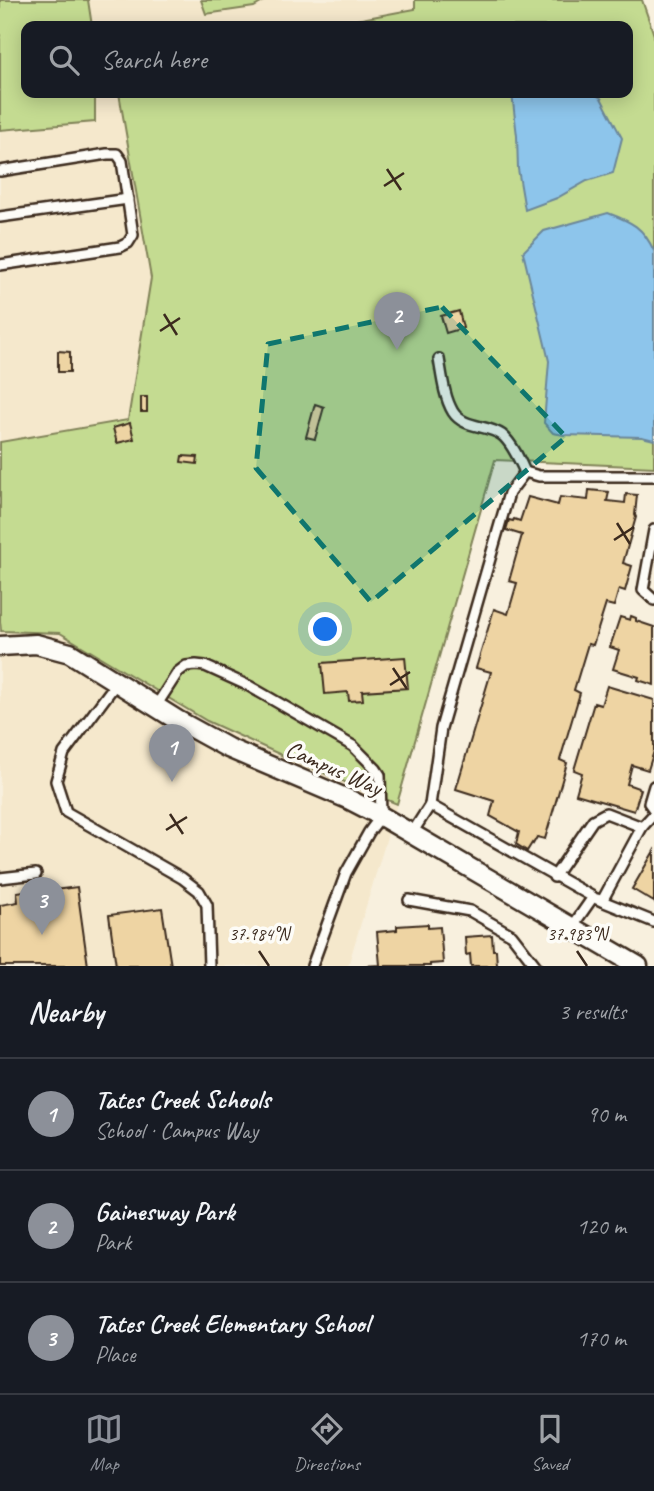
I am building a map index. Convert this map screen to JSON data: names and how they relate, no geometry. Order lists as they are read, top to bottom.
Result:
{
  "streets": {
    "street": ["Campus Way"]
  },
  "page": {
    "search": "Search here",
    "pins": ["2", "1", "3"],
    "heading": ["Nearby", "3 results"],
    "list": [
      {
        "mark": "1",
        "name": "Tates Creek Schools",
        "note": "School · Campus Way",
        "value": "90 m"
      },
      {
        "mark": "2",
        "name": "Gainesway Park",
        "note": "Park",
        "value": "120 m"
      },
      {
        "mark": "3",
        "name": "Tates Creek Elementary School",
        "note": "Place",
        "value": "170 m"
      }
    ],
    "nav": ["Map", "Directions", "Saved"]
  },
  "coordinates": ["37.984°N", "37.983°N"]
}
